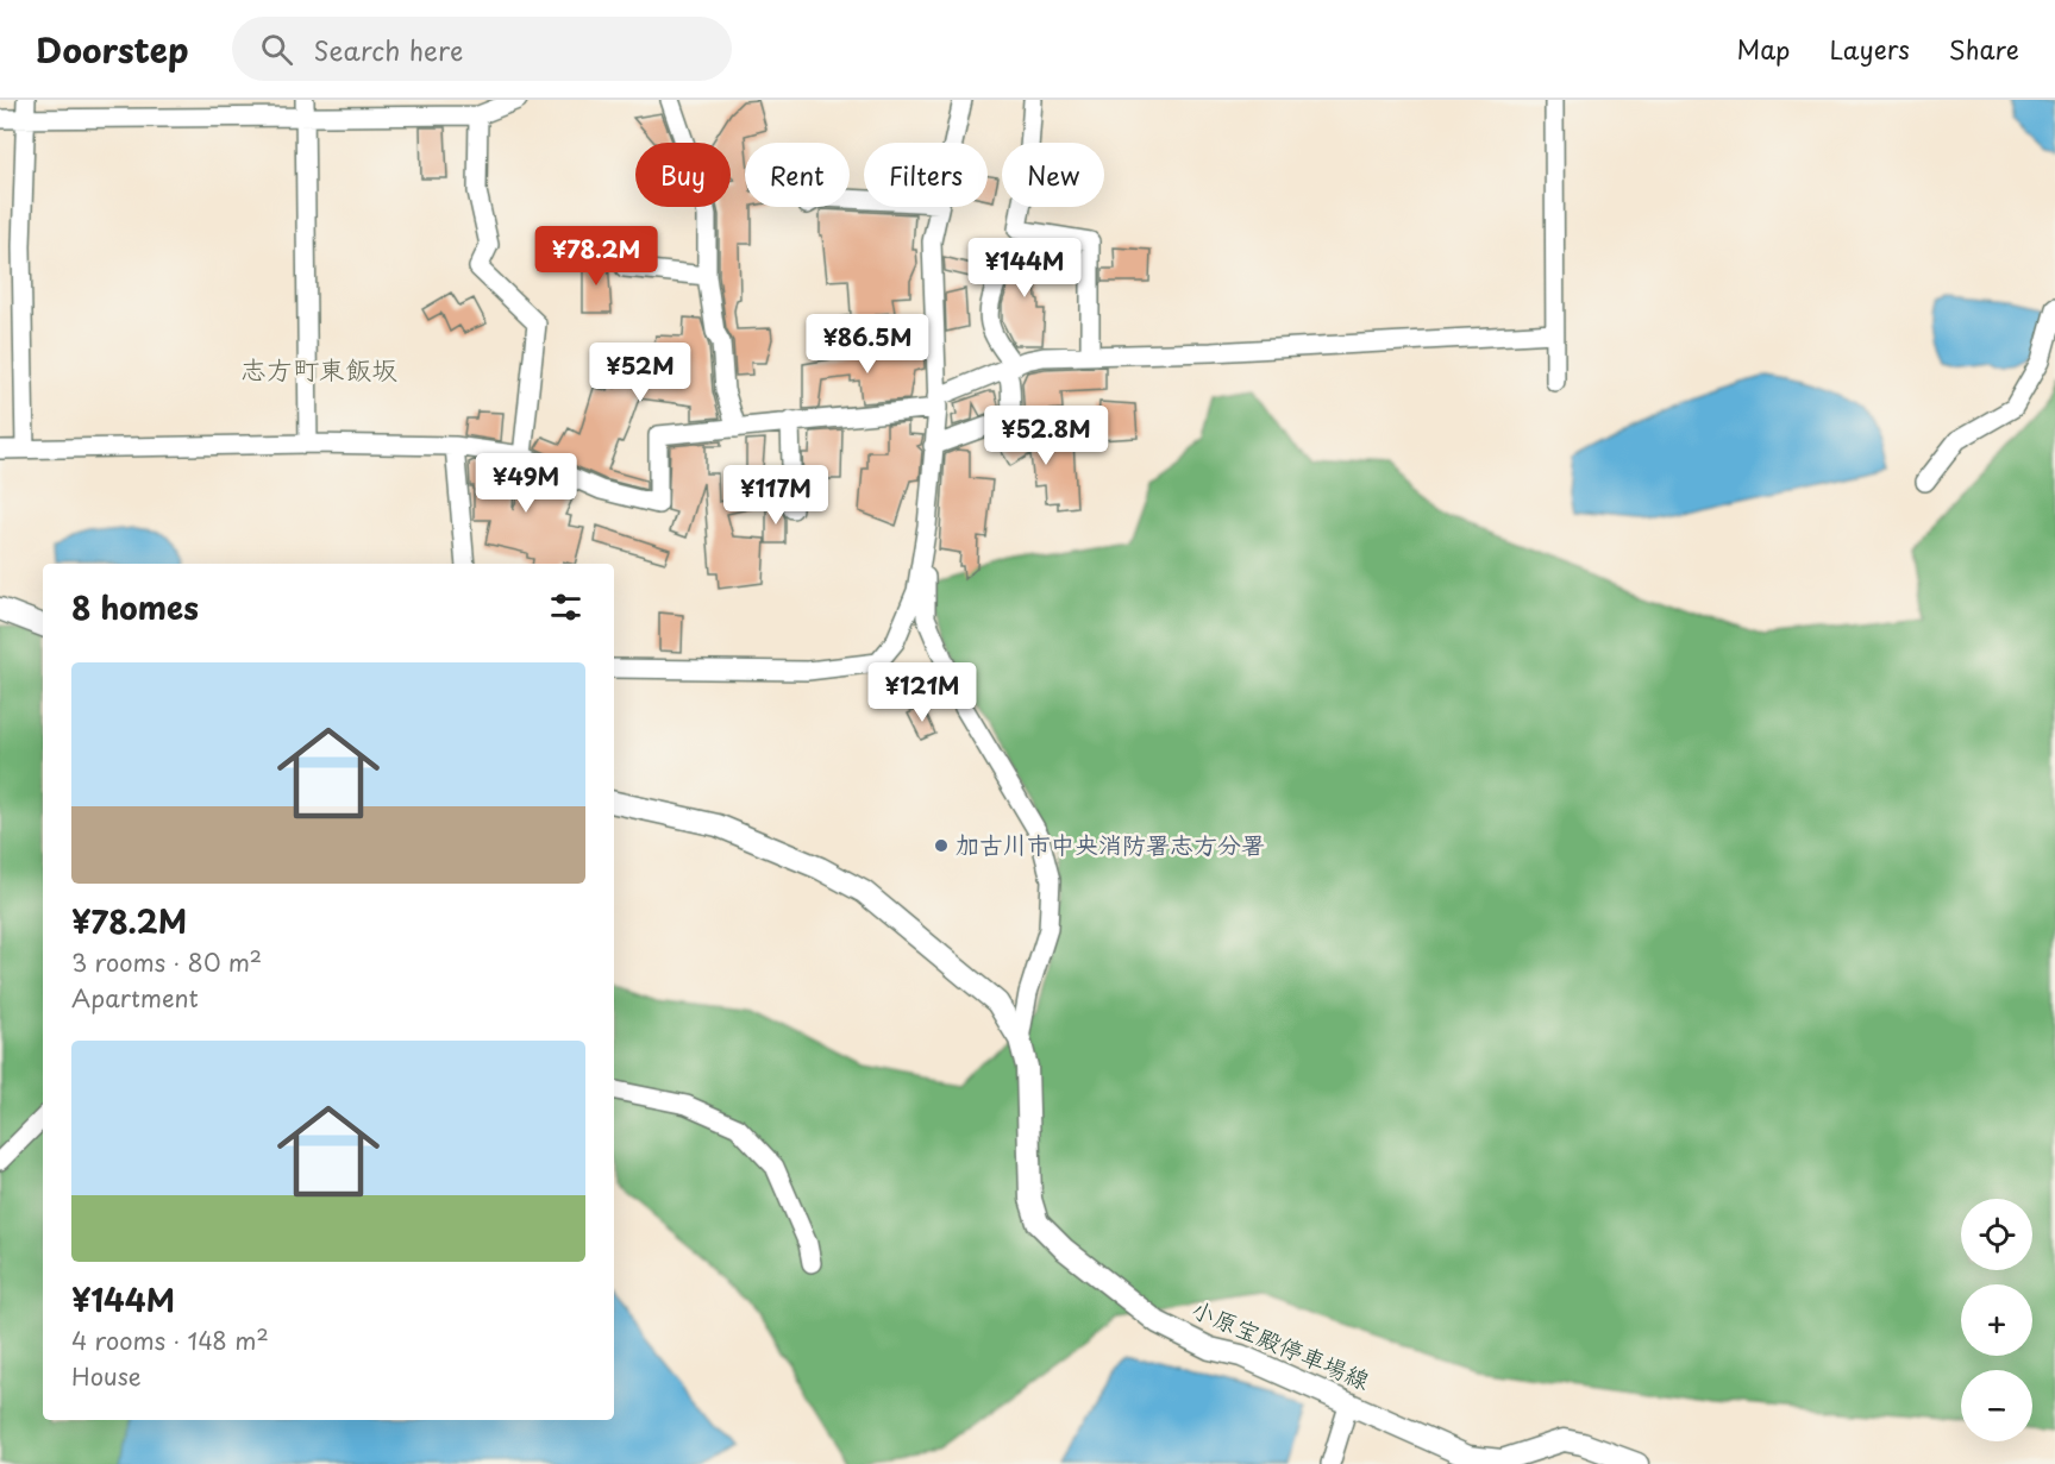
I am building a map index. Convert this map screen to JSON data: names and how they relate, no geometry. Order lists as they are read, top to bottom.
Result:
{
  "streets": {
    "main road": ["小原宝殿停車場線"]
  },
  "districts": ["志方町東飯坂"],
  "places": ["加古川市中央消防署志方分署"],
  "page": {
    "header": "Doorstep",
    "search": "Search here",
    "nav": ["Map", "Layers", "Share"],
    "chip": [
      "Buy",
      "Rent",
      "Filters",
      "New"
    ],
    "price": [
      "¥78.2M",
      "¥144M",
      "¥86.5M",
      "¥52M",
      "¥52.8M",
      "¥49M",
      "¥117M",
      "¥121M"
    ],
    "heading": "8 homes",
    "list": [
      {
        "name": "¥78.2M",
        "note": "3 rooms · 80 m² · Apartment"
      },
      {
        "name": "¥144M",
        "note": "4 rooms · 148 m² · House"
      }
    ],
    "map_buttons": ["+", "−"]
  }
}
